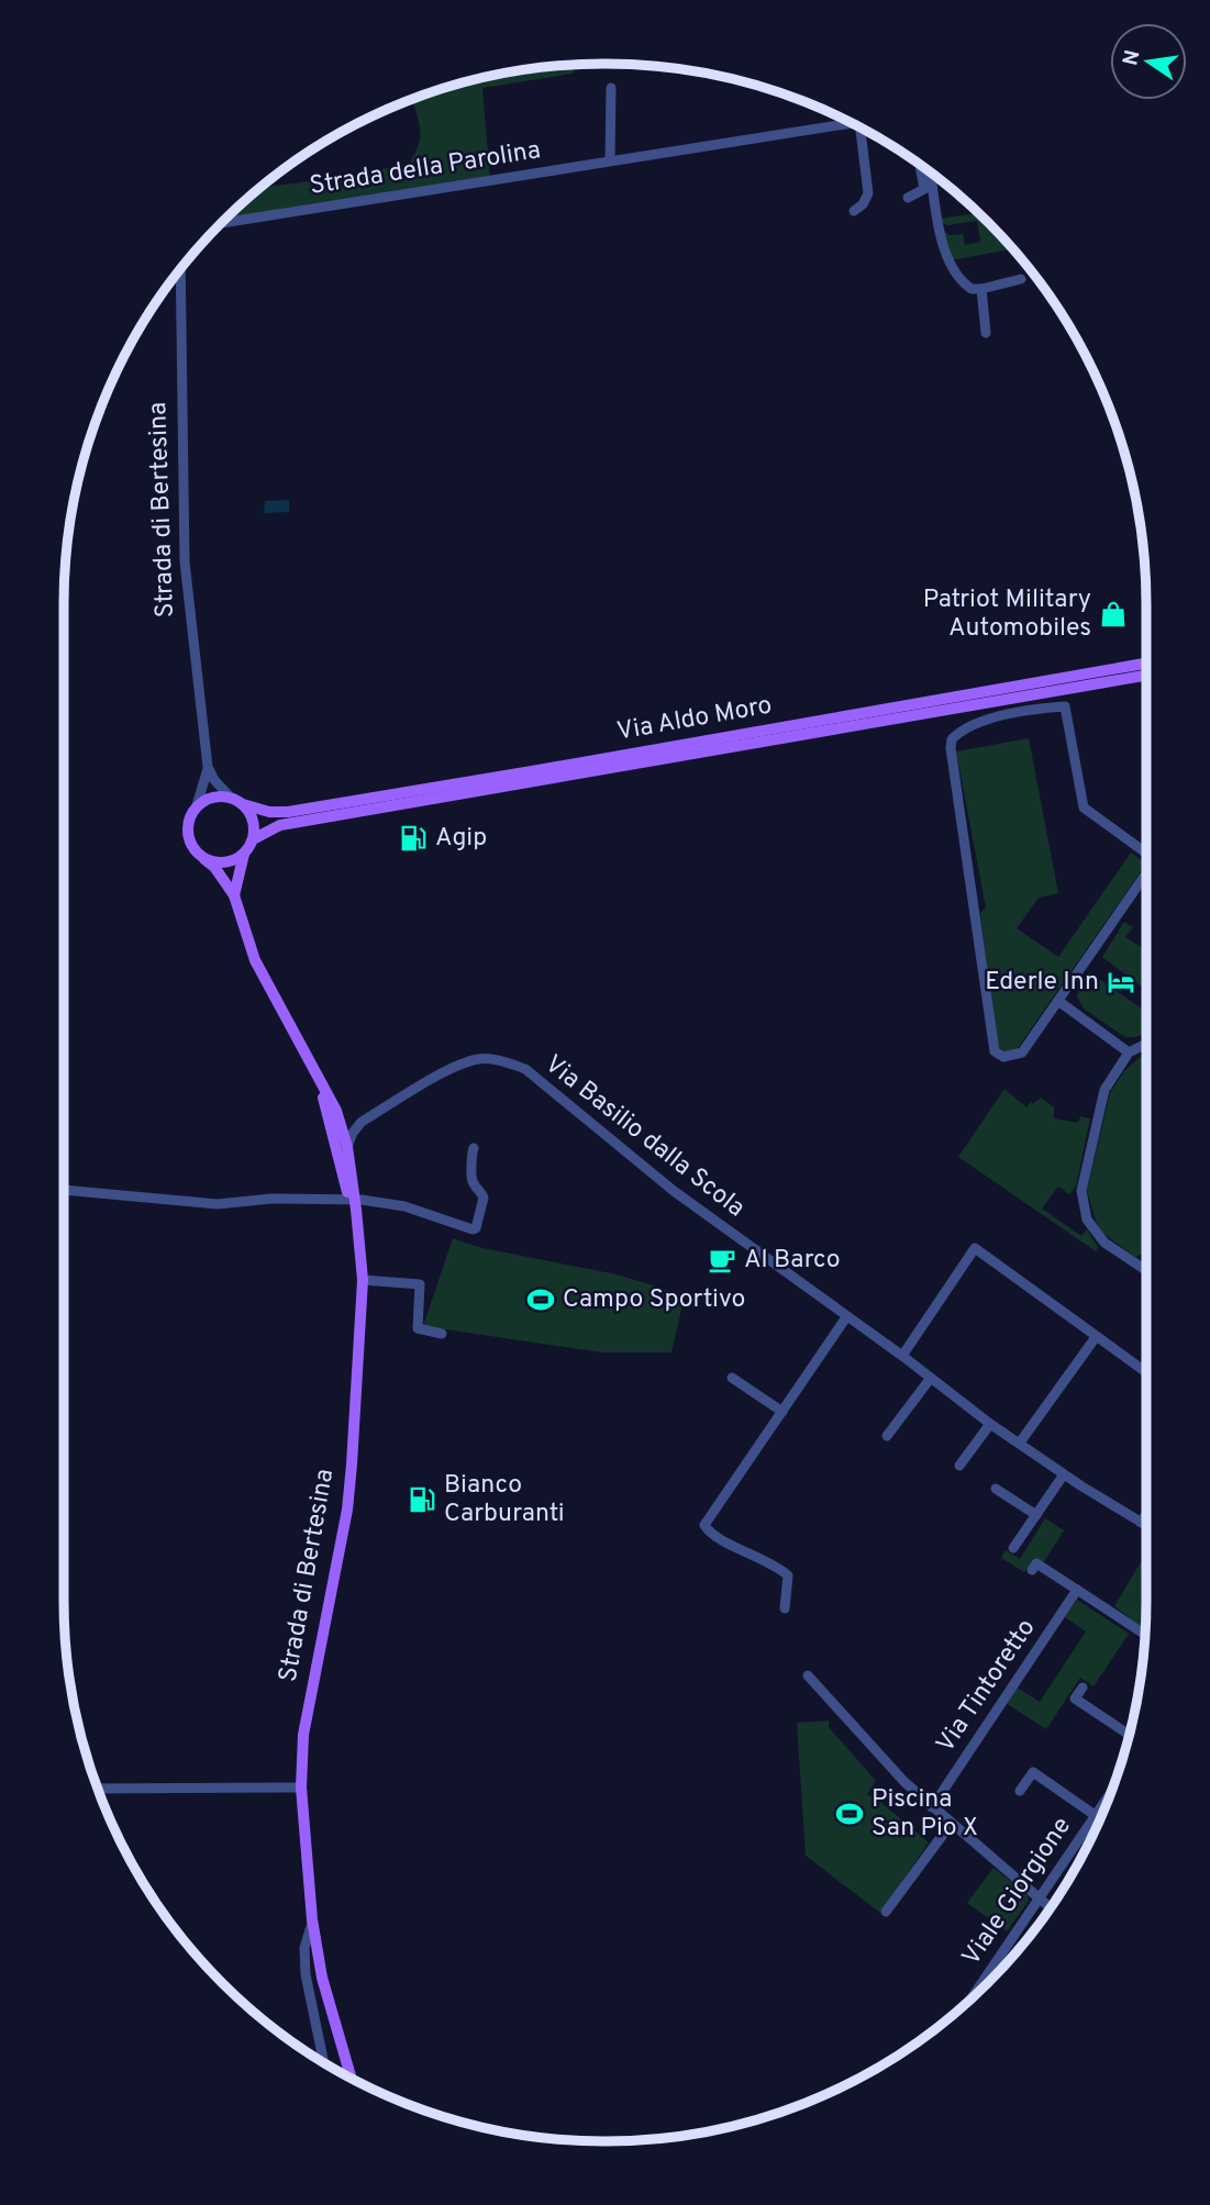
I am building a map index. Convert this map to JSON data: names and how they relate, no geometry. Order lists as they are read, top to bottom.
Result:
{
  "streets": {
    "main road": ["Strada di Bertesina", "Via Aldo Moro"],
    "street": [
      "Strada della Parolina",
      "Via Basilio dalla Scola",
      "Via Tintoretto",
      "Viale Giorgione"
    ]
  },
  "crossings": [
    ["Strada di Bertesina", "Via Aldo Moro"],
    ["Strada di Bertesina", "Via Basilio dalla Scola"]
  ],
  "places": {
    "shop": ["Patriot Military Automobiles"],
    "fuel station": ["Agip", "Bianco Carburanti"],
    "hotel": ["Ederle Inn"],
    "cafe": ["Al Barco"],
    "sports": ["Campo Sportivo", "Piscina San Pio X"]
  },
  "north": "left"
}
